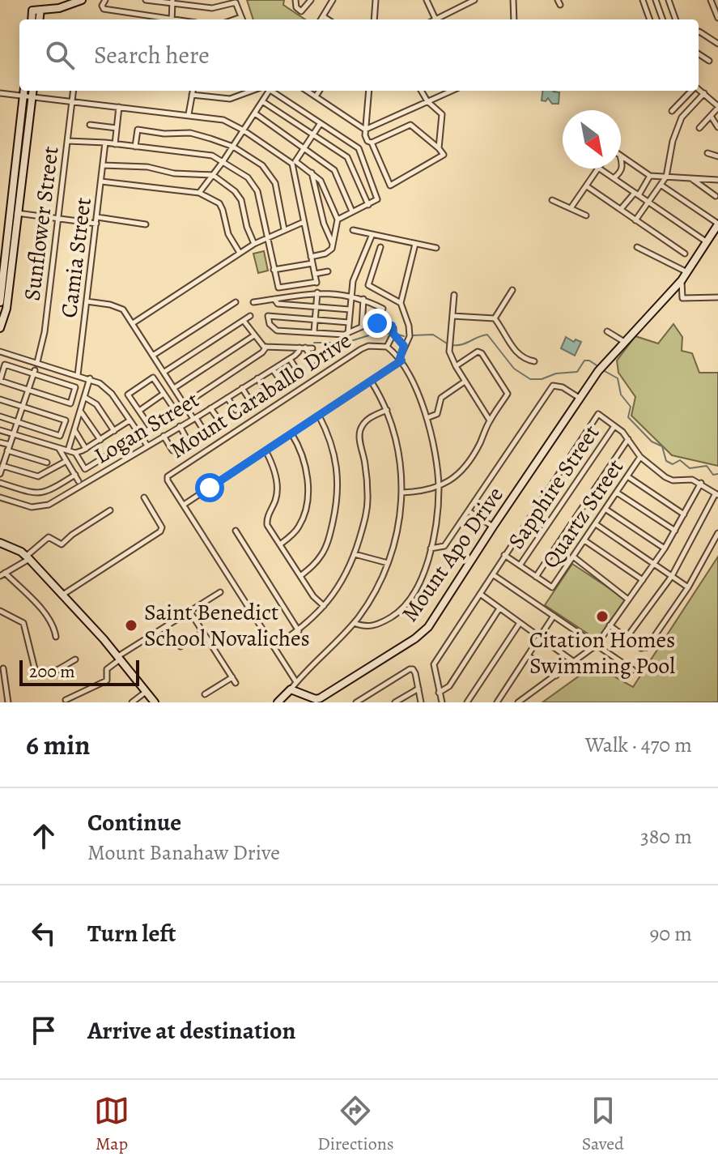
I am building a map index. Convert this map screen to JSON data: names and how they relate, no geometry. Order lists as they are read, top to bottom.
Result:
{
  "streets": {
    "street": [
      "Sunflower Street",
      "Camia Street",
      "Mount Caraballo Drive",
      "Logan Street",
      "Sapphire Street",
      "Quartz Street",
      "Mount Apo Drive"
    ]
  },
  "places": ["Citation Homes Swimming Pool", "Saint Benedict School Novaliches"],
  "scale_bar": "200 m",
  "north": "bottom right",
  "page": {
    "search": "Search here",
    "scale": "200 m",
    "heading": ["6 min", "Walk · 470 m"],
    "list": [
      ["Continue", "Mount Banahaw Drive", "380 m"],
      ["Turn left", "90 m"],
      "Arrive at destination"
    ],
    "nav": ["Map", "Directions", "Saved"]
  }
}
